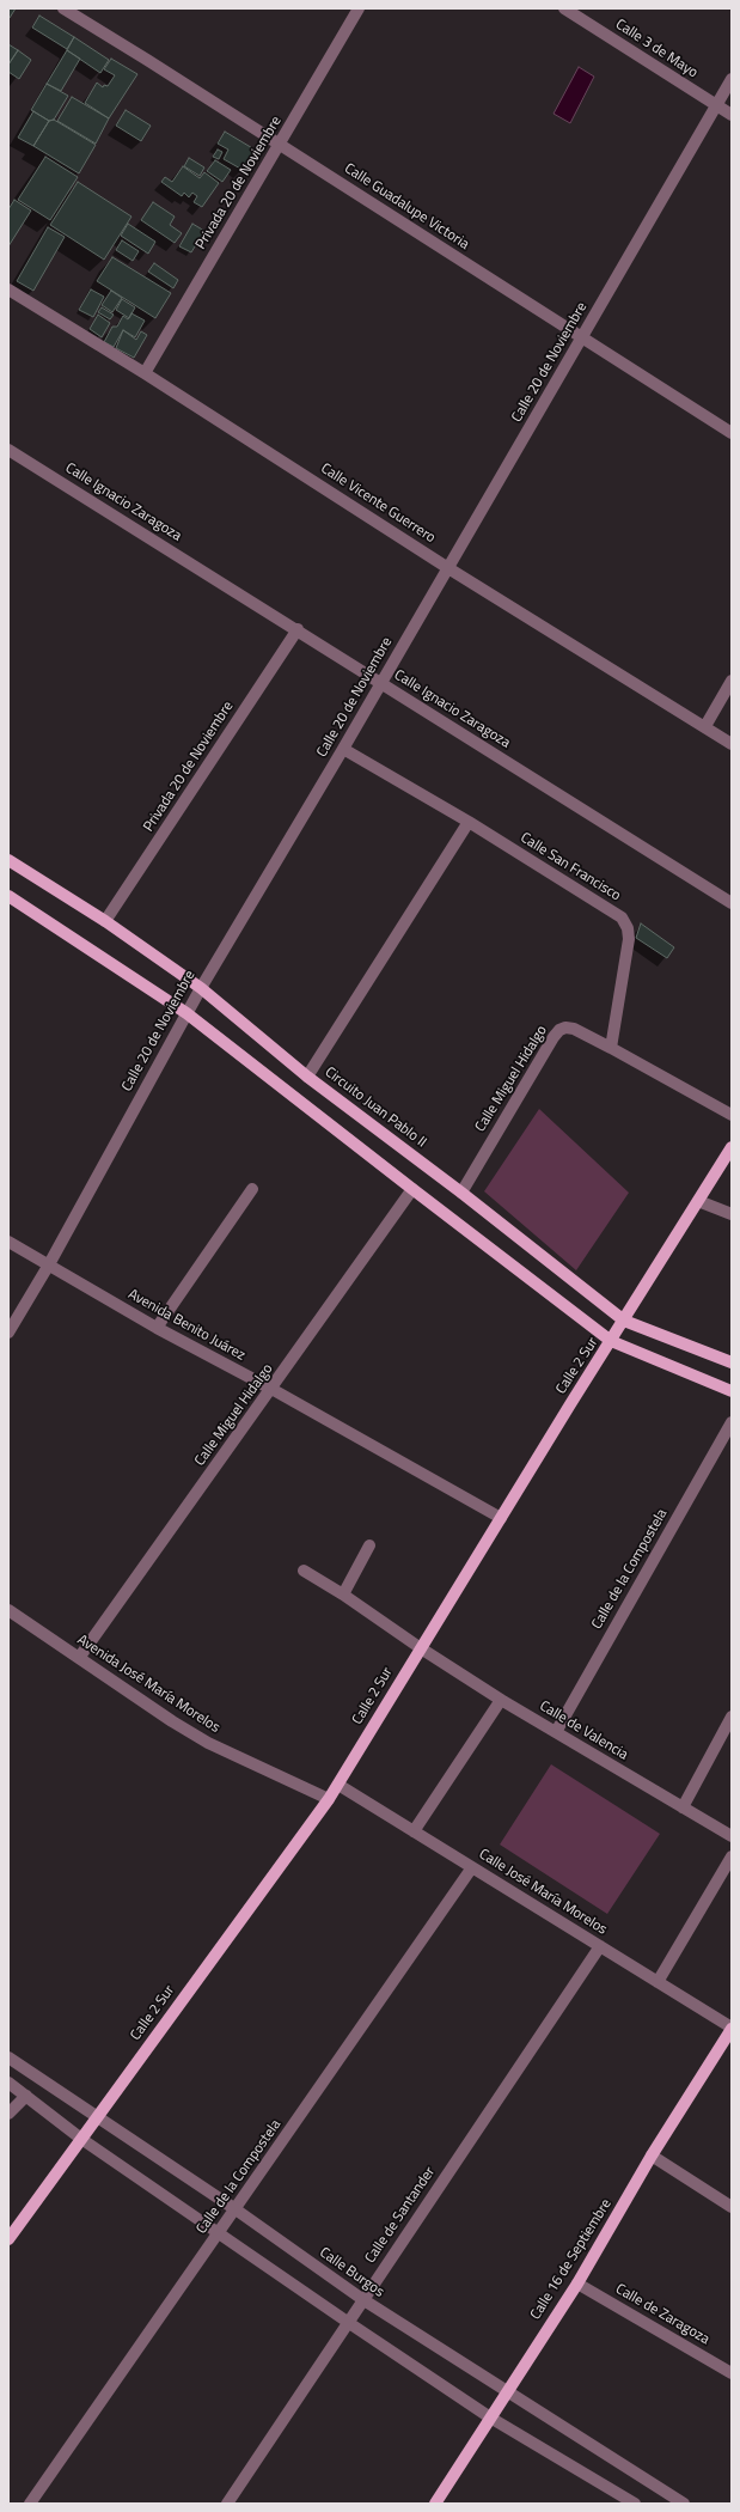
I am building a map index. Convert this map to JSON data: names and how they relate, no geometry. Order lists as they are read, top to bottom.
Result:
{
  "streets": {
    "main road": ["Circuito Juan Pablo II", "Calle 2 Sur", "Calle 16 de Septiembre"],
    "street": [
      "Calle 3 de Mayo",
      "Privada 20 de Noviembre",
      "Calle Guadalupe Victoria",
      "Calle 20 de Noviembre",
      "Calle Ignacio Zaragoza",
      "Calle Vicente Guerrero",
      "Calle San Francisco",
      "Calle Miguel Hidalgo",
      "Avenida Benito Juárez",
      "Calle de la Compostela",
      "Avenida José María Morelos",
      "Calle de Valencia",
      "Calle José María Morelos",
      "Calle de Santander",
      "Calle Burgos",
      "Calle de Zaragoza"
    ]
  },
  "crossings": [
    ["Calle 3 de Mayo", "Calle 20 de Noviembre"],
    ["Privada 20 de Noviembre", "Calle Guadalupe Victoria"],
    ["Privada 20 de Noviembre", "Calle Ignacio Zaragoza"],
    ["Privada 20 de Noviembre", "Calle Vicente Guerrero"],
    ["Privada 20 de Noviembre", "Circuito Juan Pablo II"],
    ["Calle Guadalupe Victoria", "Calle 20 de Noviembre"],
    ["Calle 20 de Noviembre", "Calle Ignacio Zaragoza"],
    ["Calle 20 de Noviembre", "Calle Vicente Guerrero"],
    ["Calle 20 de Noviembre", "Calle San Francisco"],
    ["Calle 20 de Noviembre", "Circuito Juan Pablo II"],
    ["Calle 20 de Noviembre", "Avenida Benito Juárez"],
    ["Calle San Francisco", "Calle Miguel Hidalgo"],
    ["Calle Miguel Hidalgo", "Circuito Juan Pablo II"],
    ["Calle Miguel Hidalgo", "Avenida Benito Juárez"],
    ["Calle Miguel Hidalgo", "Avenida José María Morelos"],
    ["Circuito Juan Pablo II", "Calle 2 Sur"],
    ["Avenida Benito Juárez", "Calle 2 Sur"],
    ["Calle 2 Sur", "Avenida José María Morelos"],
    ["Calle 2 Sur", "Calle de Valencia"],
    ["Calle 2 Sur", "Calle José María Morelos"],
    ["Calle 2 Sur", "Calle Burgos"],
    ["Calle de la Compostela", "Calle de Valencia"],
    ["Calle de la Compostela", "Calle José María Morelos"],
    ["Calle de la Compostela", "Calle Burgos"],
    ["Calle José María Morelos", "Calle de Santander"],
    ["Calle José María Morelos", "Calle 16 de Septiembre"],
    ["Calle de Santander", "Calle Burgos"],
    ["Calle 16 de Septiembre", "Calle Burgos"],
    ["Calle 16 de Septiembre", "Calle de Zaragoza"]
  ]
}
